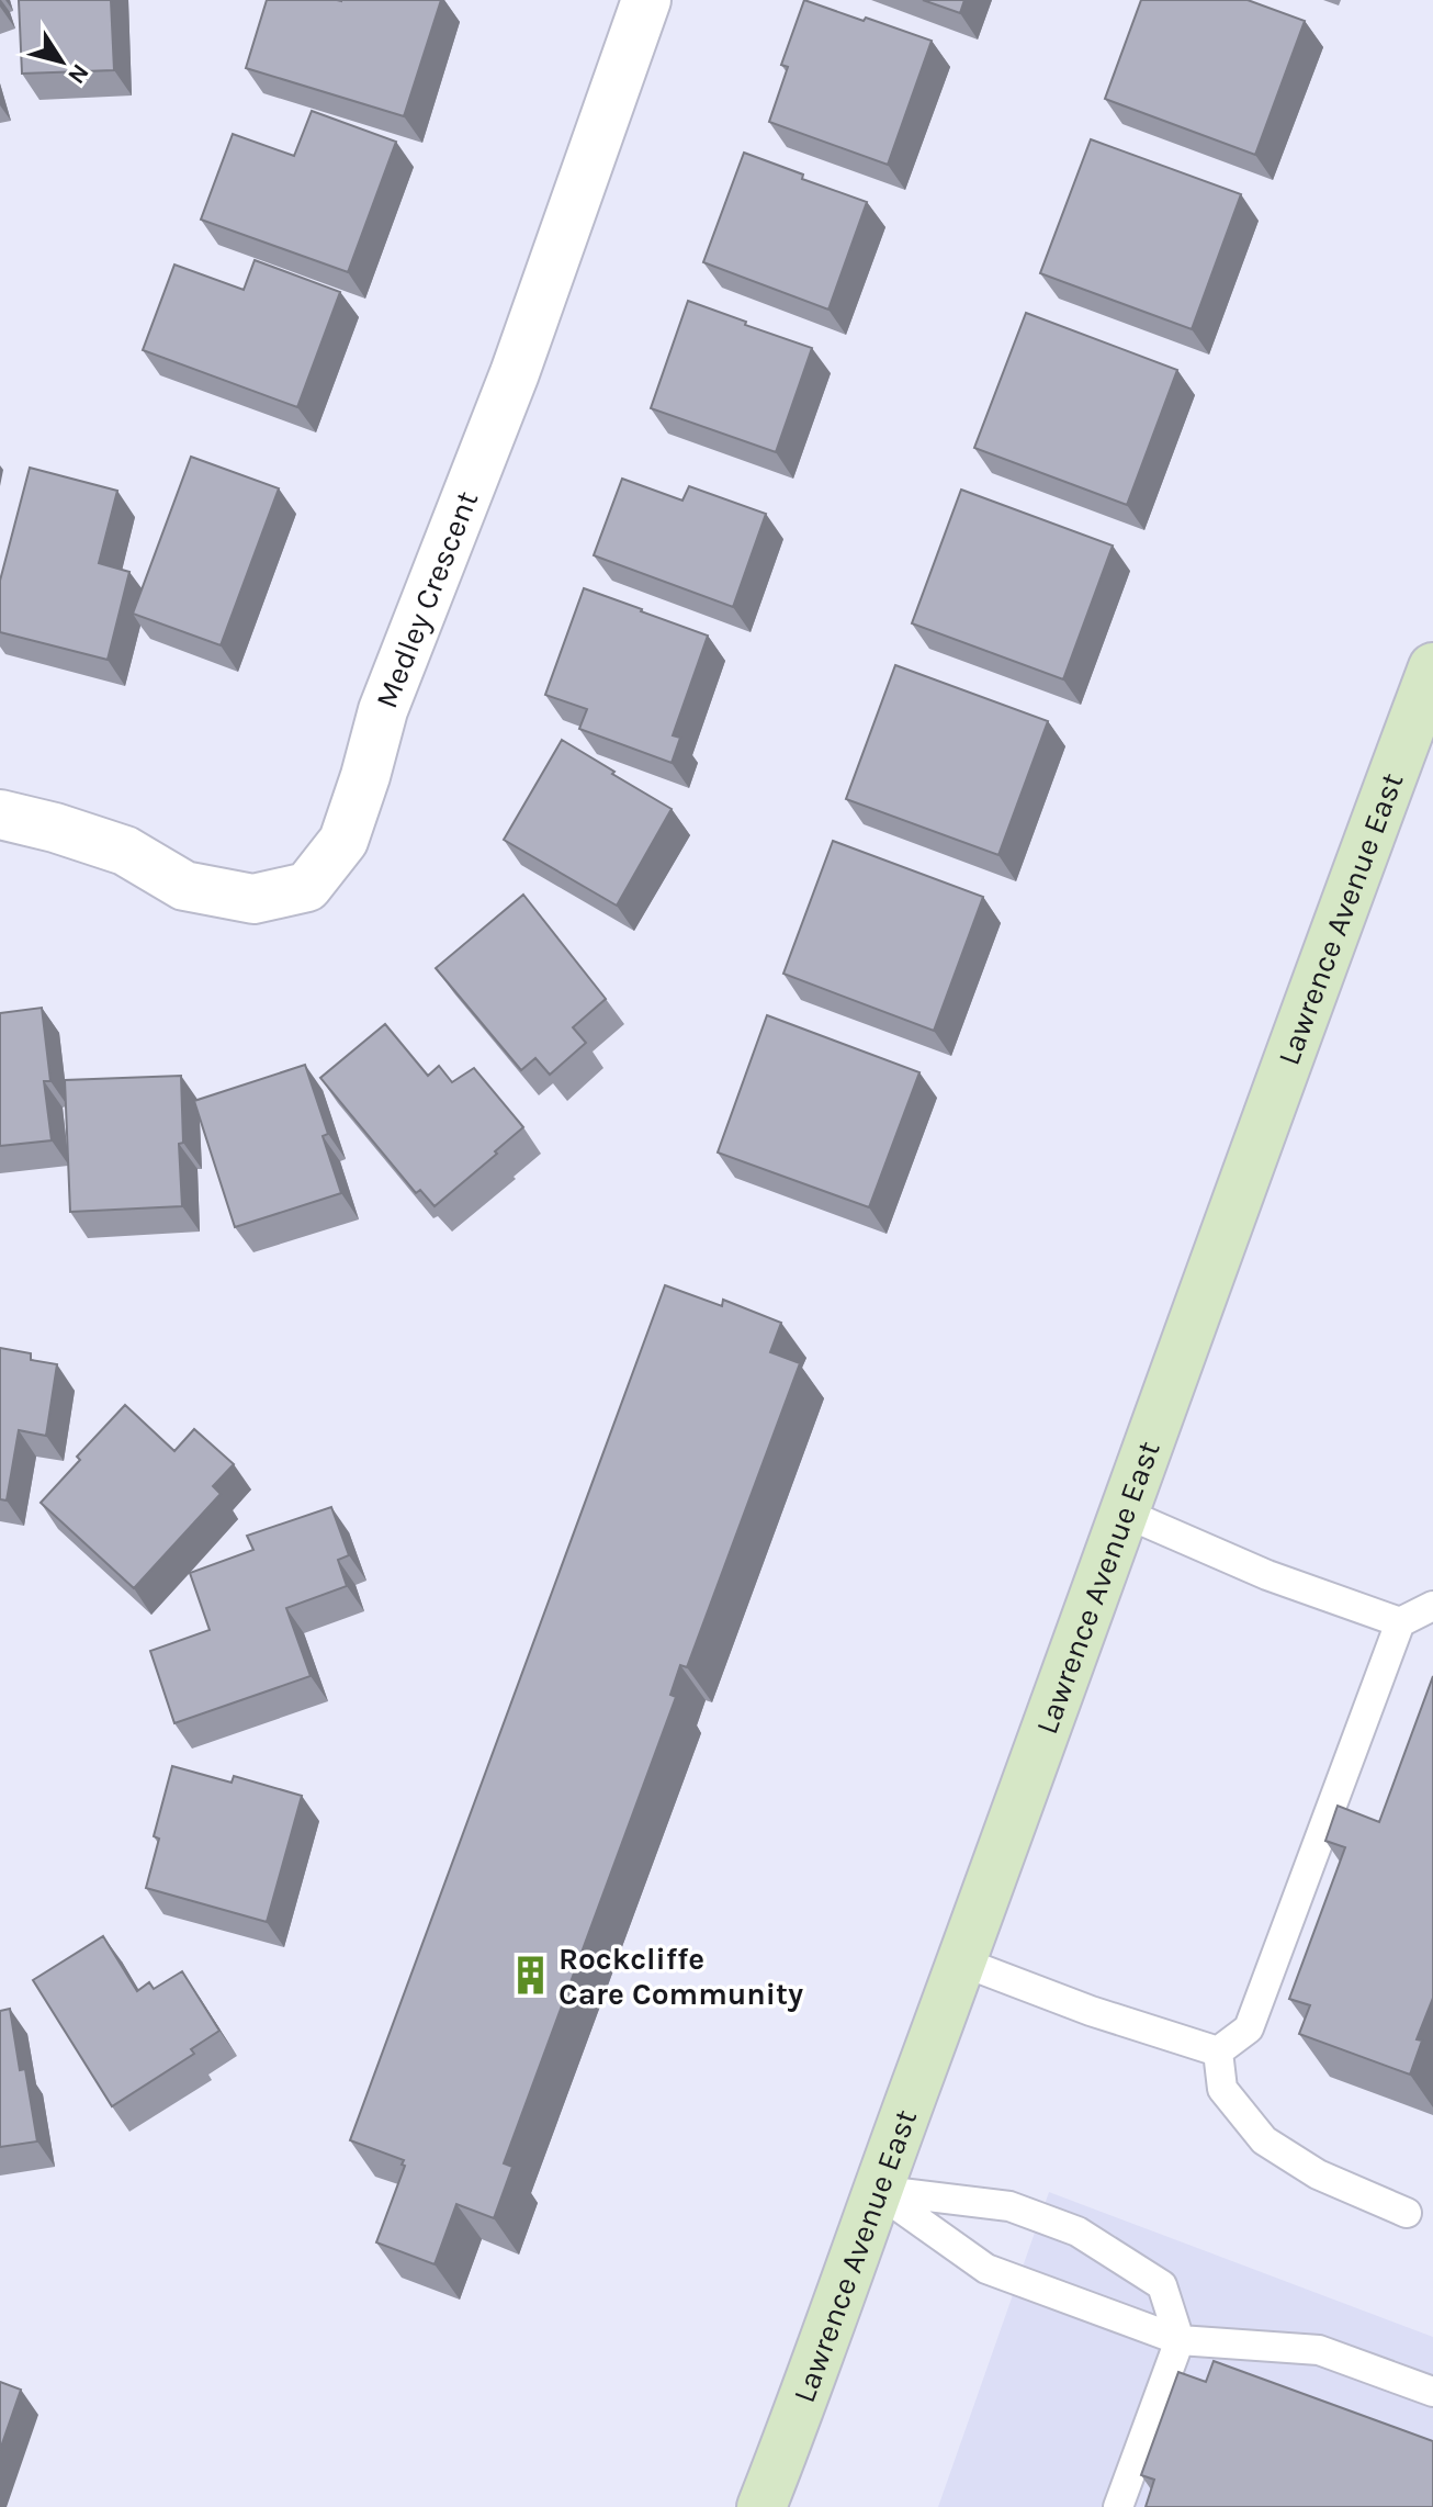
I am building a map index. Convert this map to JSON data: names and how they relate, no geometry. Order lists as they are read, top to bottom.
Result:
{
  "streets": {
    "main road": ["Lawrence Avenue East"],
    "street": ["Medley Crescent"]
  },
  "places": {
    "building": ["Rockcliffe Care Community"]
  },
  "north": "bottom right"
}
